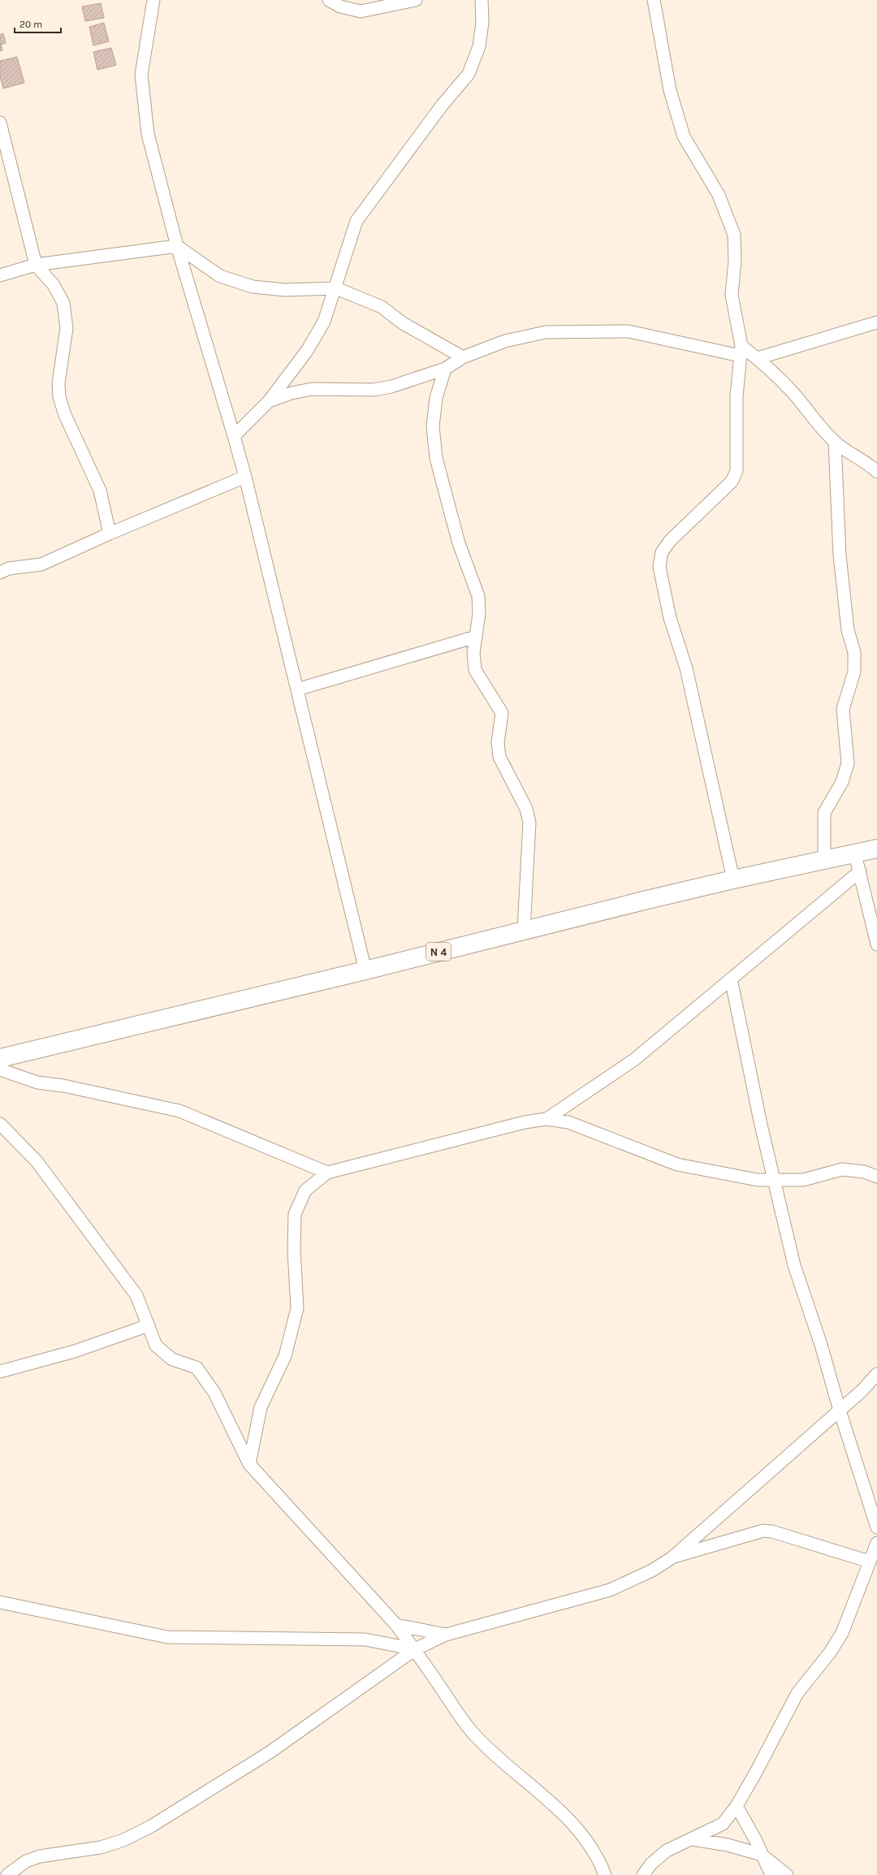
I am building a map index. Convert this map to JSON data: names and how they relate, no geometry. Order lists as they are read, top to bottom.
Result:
{
  "streets": {
    "main road": ["N 4"]
  },
  "scale_bar": "20 m"
}
